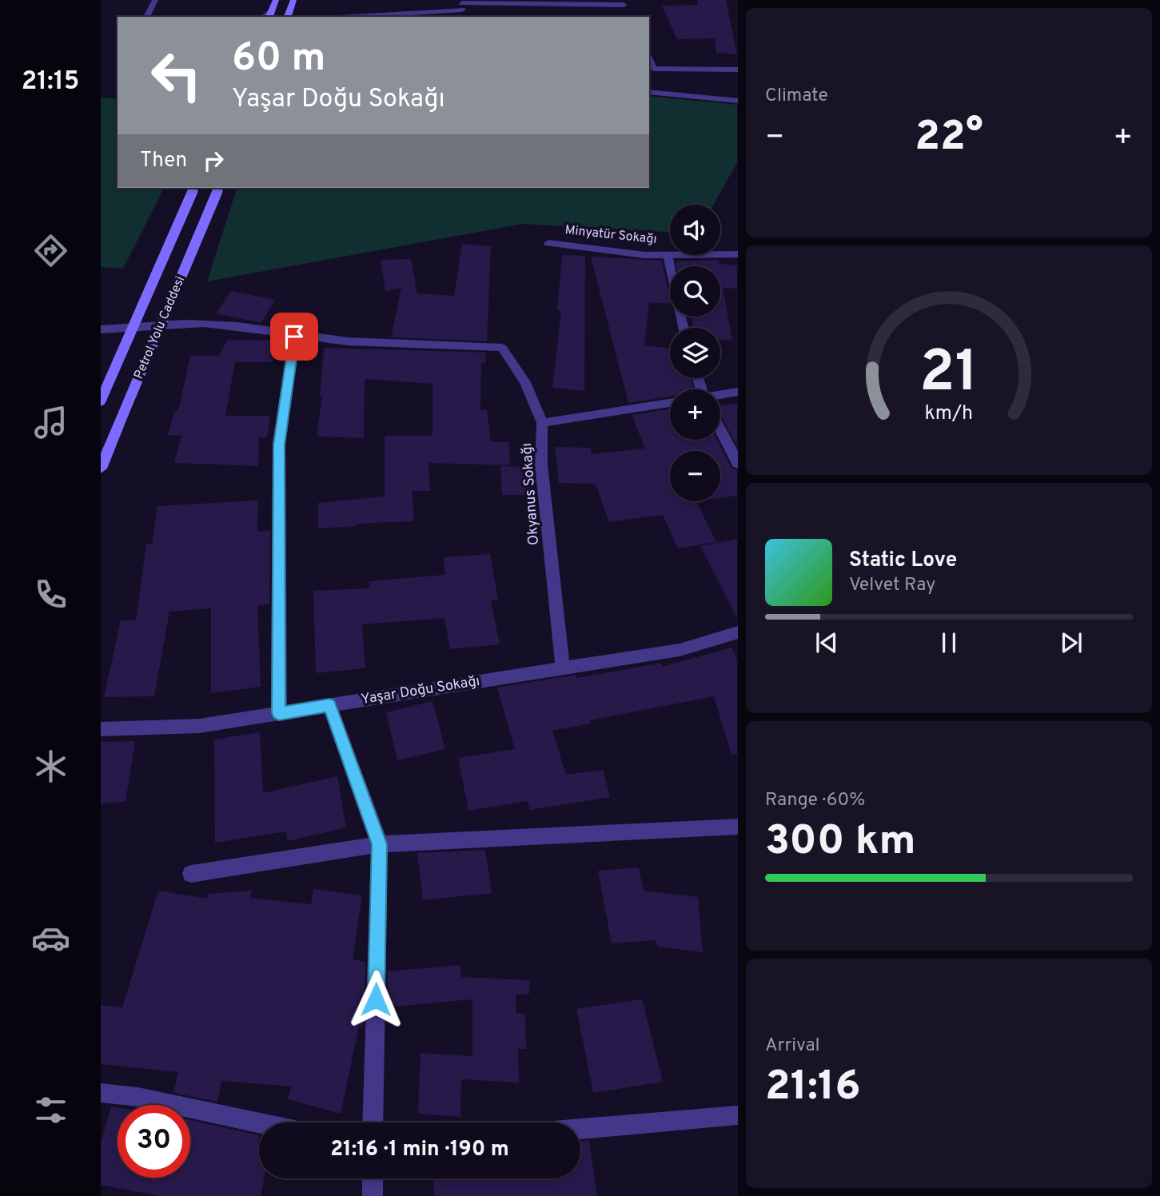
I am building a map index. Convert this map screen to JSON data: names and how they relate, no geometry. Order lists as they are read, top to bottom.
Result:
{
  "streets": {
    "main road": ["Petrol Yolu Caddesi"],
    "street": ["Minyatür Sokağı", "Okyanus Sokağı", "Yaşar Doğu Sokağı"]
  },
  "crossings": [
    ["Okyanus Sokağı", "Yaşar Doğu Sokağı"]
  ],
  "page": {
    "tabs": "21:15",
    "tile": [
      "Climate",
      ["Range · 60%", "300 km"],
      ["Arrival", "21:16"]
    ],
    "turn": ["60 m", "Yaşar Doğu Sokağı"],
    "heat": ["−", "22°", "+"],
    "then": "Then",
    "map_buttons": ["+", "−"],
    "song": ["Static Love", "Velvet Ray"],
    "limit": "30",
    "trip": "21:16 · 1 min · 190 m",
    "gauge": ["21", "km/h"]
  }
}
